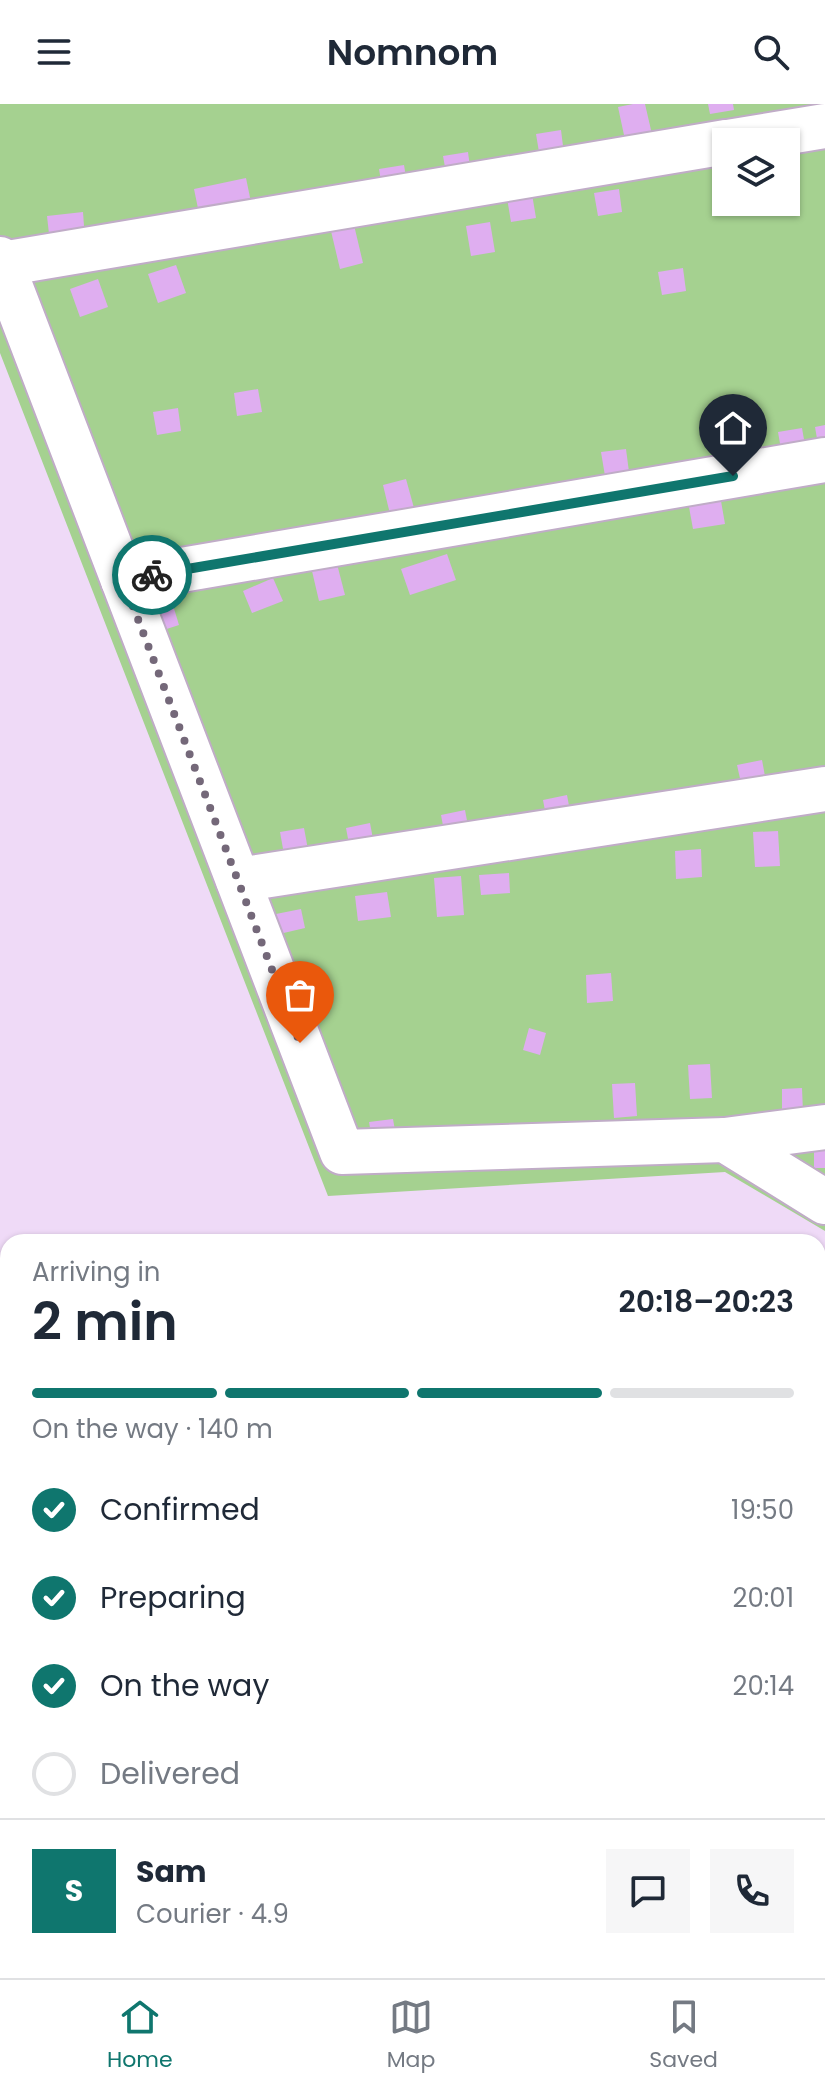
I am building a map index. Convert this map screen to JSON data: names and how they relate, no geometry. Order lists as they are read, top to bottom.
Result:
{
  "page": {
    "header": "Nomnom",
    "heading": ["2 min", "Arriving in", "20:18–20:23"],
    "panel": ["Sam", "Courier · 4.9"],
    "bar": "On the way · 140 m",
    "list": [
      ["Confirmed", "19:50"],
      ["Preparing", "20:01"],
      ["On the way", "20:14"],
      "Delivered"
    ],
    "round": "S",
    "tabs": ["Home", "Map", "Saved"]
  }
}
